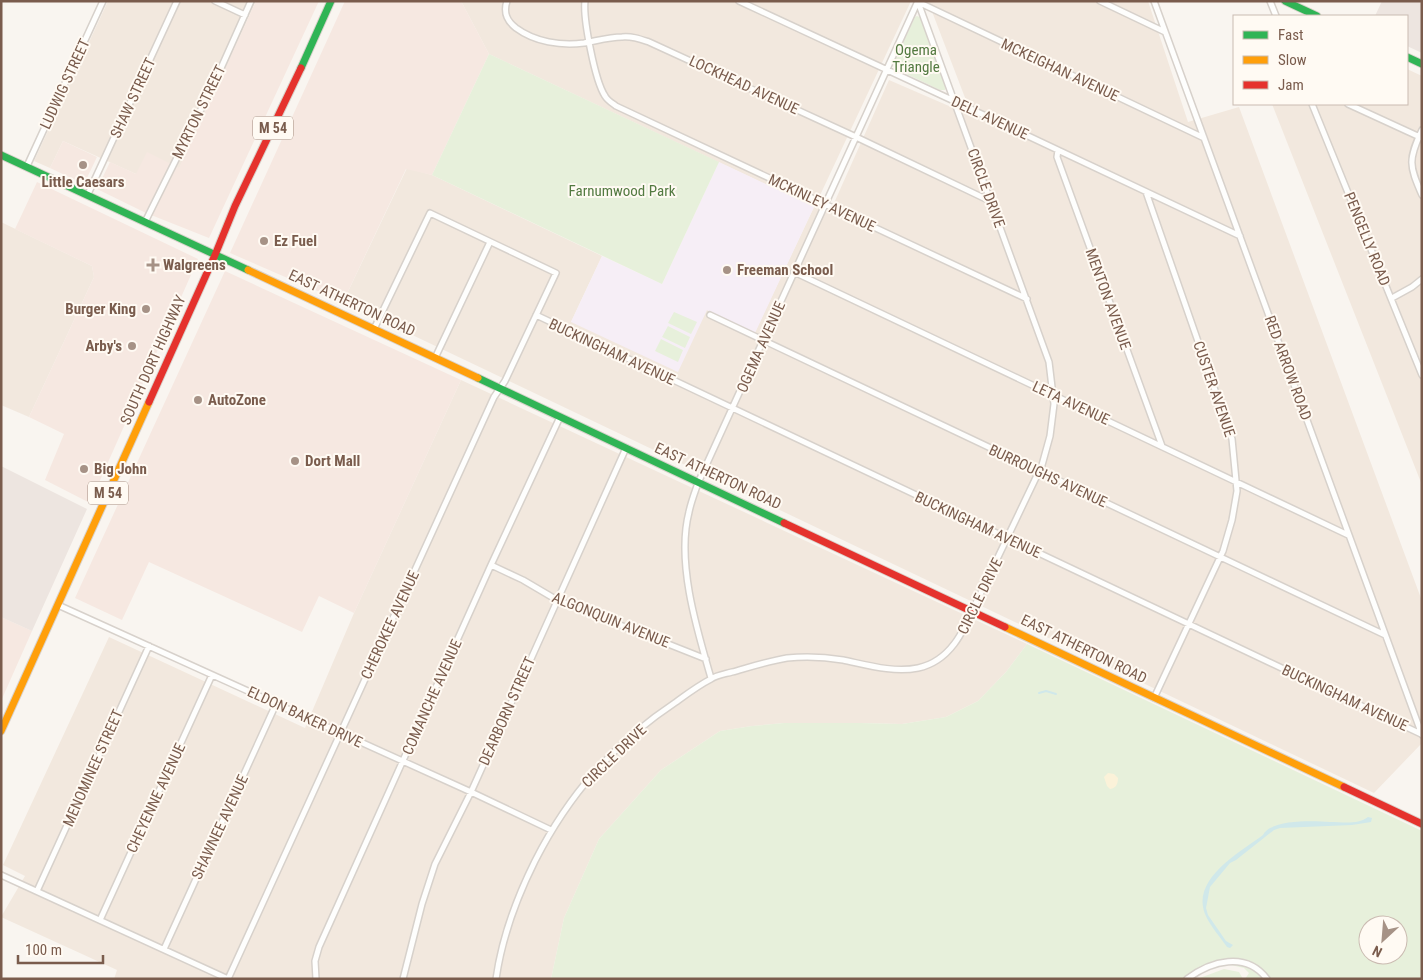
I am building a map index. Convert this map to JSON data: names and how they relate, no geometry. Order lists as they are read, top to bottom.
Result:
{
  "streets": {
    "street": [
      "MCKEIGHAN AVENUE",
      "LUDWIG STREET",
      "LOCKHEAD AVENUE",
      "SHAW STREET",
      "MYRTON STREET",
      "DELL AVENUE",
      "M 54",
      "CIRCLE DRIVE",
      "MCKINLEY AVENUE",
      "PENGELLY ROAD",
      "MENTON AVENUE",
      "EAST ATHERTON ROAD",
      "OGEMA AVENUE",
      "BUCKINGHAM AVENUE",
      "SOUTH DORT HIGHWAY",
      "RED ARROW ROAD",
      "CUSTER AVENUE",
      "LETA AVENUE",
      "BURROUGHS AVENUE",
      "ALGONQUIN AVENUE",
      "CHEROKEE AVENUE",
      "COMANCHE AVENUE",
      "DEARBORN STREET",
      "ELDON BAKER DRIVE",
      "MENOMINEE STREET",
      "CHEYENNE AVENUE",
      "SHAWNEE AVENUE"
    ]
  },
  "crossings": [
    ["MCKEIGHAN AVENUE", "CIRCLE DRIVE"],
    ["MCKEIGHAN AVENUE", "OGEMA AVENUE"],
    ["MCKEIGHAN AVENUE", "RED ARROW ROAD"],
    ["LUDWIG STREET", "EAST ATHERTON ROAD"],
    ["LOCKHEAD AVENUE", "CIRCLE DRIVE"],
    ["LOCKHEAD AVENUE", "MCKINLEY AVENUE"],
    ["LOCKHEAD AVENUE", "OGEMA AVENUE"],
    ["SHAW STREET", "EAST ATHERTON ROAD"],
    ["MYRTON STREET", "EAST ATHERTON ROAD"],
    ["DELL AVENUE", "CIRCLE DRIVE"],
    ["DELL AVENUE", "MENTON AVENUE"],
    ["DELL AVENUE", "OGEMA AVENUE"],
    ["DELL AVENUE", "RED ARROW ROAD"],
    ["DELL AVENUE", "CUSTER AVENUE"],
    ["CIRCLE DRIVE", "MCKINLEY AVENUE"],
    ["CIRCLE DRIVE", "EAST ATHERTON ROAD"],
    ["CIRCLE DRIVE", "OGEMA AVENUE"],
    ["CIRCLE DRIVE", "BUCKINGHAM AVENUE"],
    ["CIRCLE DRIVE", "LETA AVENUE"],
    ["CIRCLE DRIVE", "BURROUGHS AVENUE"],
    ["CIRCLE DRIVE", "ELDON BAKER DRIVE"],
    ["MCKINLEY AVENUE", "OGEMA AVENUE"],
    ["MENTON AVENUE", "LETA AVENUE"],
    ["EAST ATHERTON ROAD", "OGEMA AVENUE"],
    ["EAST ATHERTON ROAD", "SOUTH DORT HIGHWAY"],
    ["EAST ATHERTON ROAD", "CUSTER AVENUE"],
    ["EAST ATHERTON ROAD", "CHEROKEE AVENUE"],
    ["EAST ATHERTON ROAD", "COMANCHE AVENUE"],
    ["EAST ATHERTON ROAD", "DEARBORN STREET"],
    ["OGEMA AVENUE", "BUCKINGHAM AVENUE"],
    ["OGEMA AVENUE", "LETA AVENUE"],
    ["OGEMA AVENUE", "BURROUGHS AVENUE"],
    ["OGEMA AVENUE", "ALGONQUIN AVENUE"],
    ["BUCKINGHAM AVENUE", "RED ARROW ROAD"],
    ["BUCKINGHAM AVENUE", "CUSTER AVENUE"],
    ["BUCKINGHAM AVENUE", "CHEROKEE AVENUE"],
    ["SOUTH DORT HIGHWAY", "ELDON BAKER DRIVE"],
    ["RED ARROW ROAD", "LETA AVENUE"],
    ["RED ARROW ROAD", "BURROUGHS AVENUE"],
    ["CUSTER AVENUE", "LETA AVENUE"],
    ["CUSTER AVENUE", "BURROUGHS AVENUE"],
    ["ALGONQUIN AVENUE", "COMANCHE AVENUE"],
    ["ALGONQUIN AVENUE", "DEARBORN STREET"],
    ["CHEROKEE AVENUE", "ELDON BAKER DRIVE"],
    ["COMANCHE AVENUE", "ELDON BAKER DRIVE"],
    ["DEARBORN STREET", "ELDON BAKER DRIVE"],
    ["ELDON BAKER DRIVE", "MENOMINEE STREET"],
    ["ELDON BAKER DRIVE", "CHEYENNE AVENUE"],
    ["ELDON BAKER DRIVE", "SHAWNEE AVENUE"]
  ],
  "parks": ["Ogema Triangle", "Farnumwood Park"],
  "places": {
    "other": [
      "Little Caesars",
      "Ez Fuel",
      "Freeman School",
      "Burger King",
      "Arby's",
      "AutoZone",
      "Dort Mall",
      "Big John"
    ],
    "health": ["Walgreens"]
  },
  "legend": ["Fast", "Slow", "Jam"],
  "scale_bar": "100 m",
  "north": "bottom left"
}
